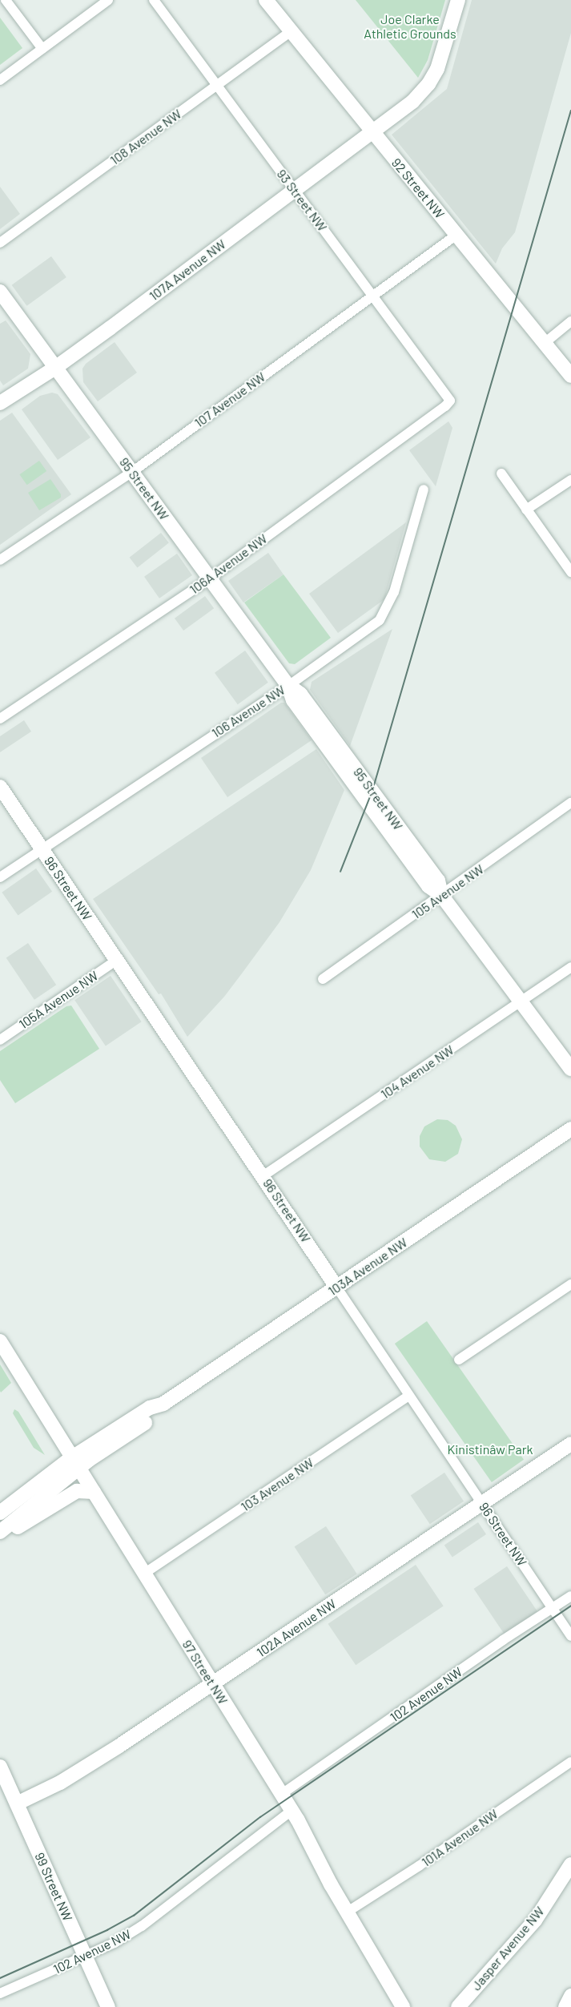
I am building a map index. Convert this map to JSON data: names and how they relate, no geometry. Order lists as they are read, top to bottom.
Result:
{
  "streets": {
    "street": [
      "108 Avenue NW",
      "92 Street NW",
      "93 Street NW",
      "107A Avenue NW",
      "107 Avenue NW",
      "95 Street NW",
      "106A Avenue NW",
      "106 Avenue NW",
      "96 Street NW",
      "105 Avenue NW",
      "105A Avenue NW",
      "104 Avenue NW",
      "103A Avenue NW",
      "103 Avenue NW",
      "102A Avenue NW",
      "97 Street NW",
      "102 Avenue NW",
      "101A Avenue NW",
      "99 Street NW",
      "Jasper Avenue NW"
    ]
  },
  "crossings": [
    ["108 Avenue NW", "92 Street NW"],
    ["108 Avenue NW", "93 Street NW"],
    ["92 Street NW", "107A Avenue NW"],
    ["92 Street NW", "107 Avenue NW"],
    ["93 Street NW", "107A Avenue NW"],
    ["93 Street NW", "107 Avenue NW"],
    ["93 Street NW", "106A Avenue NW"],
    ["107A Avenue NW", "95 Street NW"],
    ["107 Avenue NW", "95 Street NW"],
    ["95 Street NW", "106A Avenue NW"],
    ["95 Street NW", "106 Avenue NW"],
    ["95 Street NW", "105 Avenue NW"],
    ["95 Street NW", "104 Avenue NW"],
    ["106 Avenue NW", "96 Street NW"],
    ["96 Street NW", "105A Avenue NW"],
    ["96 Street NW", "104 Avenue NW"],
    ["96 Street NW", "103A Avenue NW"],
    ["96 Street NW", "103 Avenue NW"],
    ["96 Street NW", "102A Avenue NW"],
    ["96 Street NW", "102 Avenue NW"],
    ["103A Avenue NW", "97 Street NW"],
    ["103 Avenue NW", "97 Street NW"],
    ["102A Avenue NW", "97 Street NW"],
    ["102A Avenue NW", "99 Street NW"],
    ["97 Street NW", "102 Avenue NW"],
    ["97 Street NW", "101A Avenue NW"],
    ["102 Avenue NW", "99 Street NW"]
  ],
  "parks": ["Joe Clarke Athletic Grounds", "Kinistinâw Park"]
}
